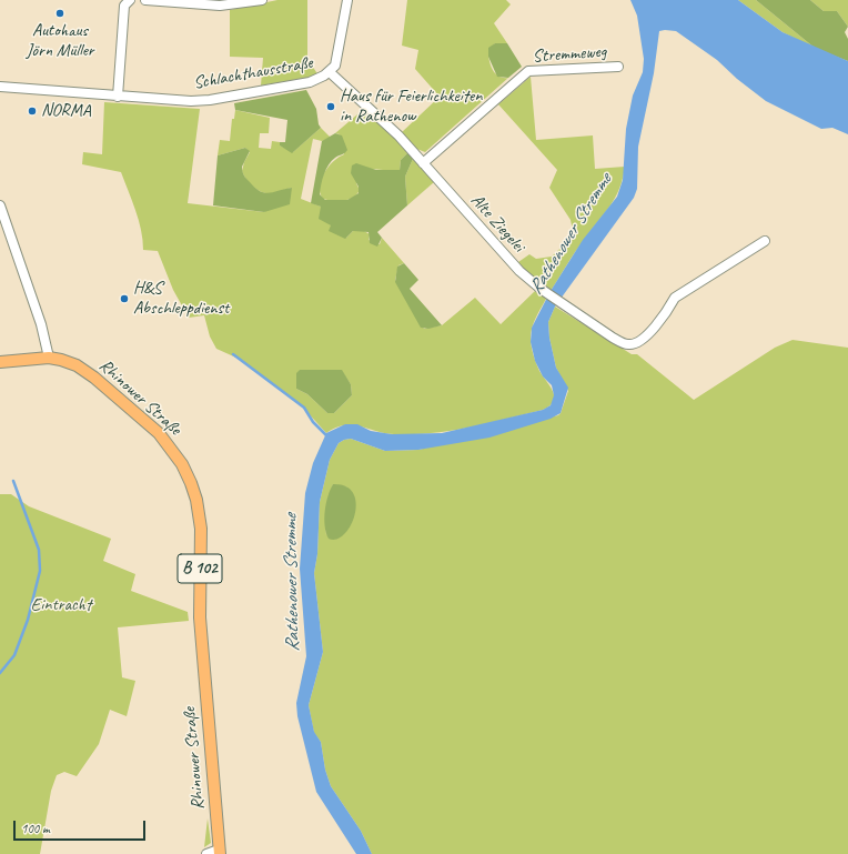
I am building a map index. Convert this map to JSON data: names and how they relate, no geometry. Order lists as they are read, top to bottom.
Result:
{
  "streets": {
    "main road": ["Rhinower Straße", "B 102"],
    "street": ["Stremmeweg", "Schlachthausstraße", "Alte Ziegelei"]
  },
  "crossings": [
    ["Stremmeweg", "Alte Ziegelei"],
    ["Schlachthausstraße", "Alte Ziegelei"],
    ["Rhinower Straße", "B 102"]
  ],
  "water": ["Rathenower Stremme"],
  "parks": ["Eintracht"],
  "places": [
    "Autohaus Jörn Müller",
    "Haus für Feierlichkeiten in Rathenow",
    "NORMA",
    "H&S Abschleppdienst"
  ],
  "scale_bar": "100 m"
}
